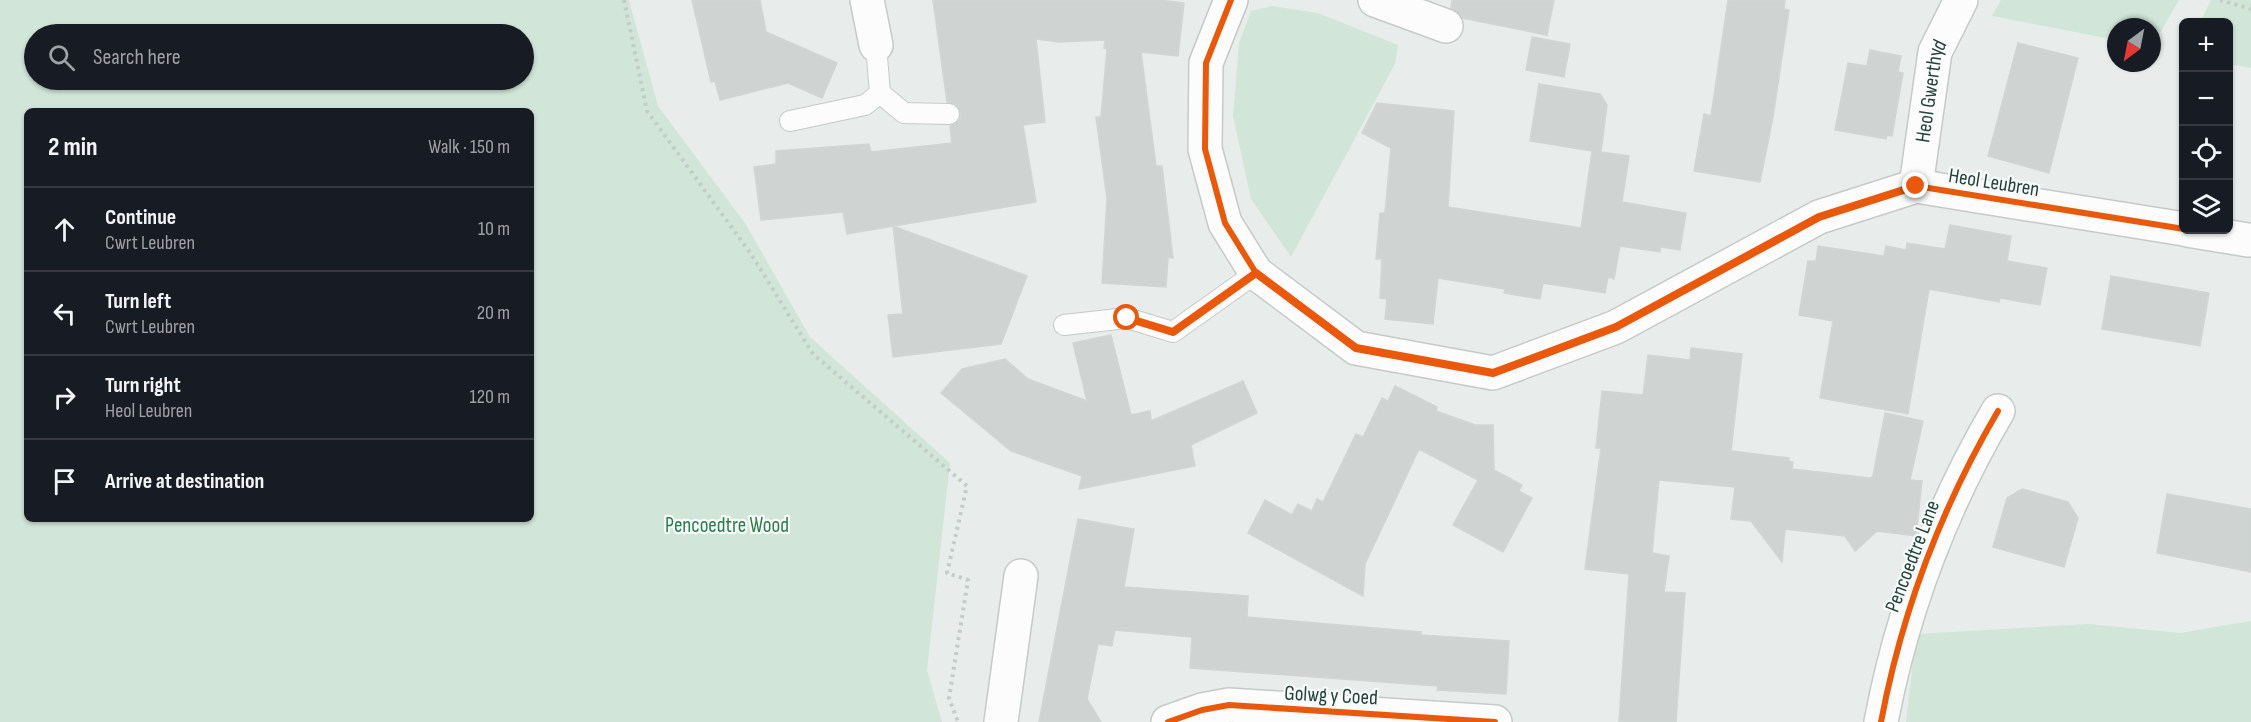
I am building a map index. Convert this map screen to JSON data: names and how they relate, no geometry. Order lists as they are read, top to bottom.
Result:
{
  "streets": {
    "street": [
      "Heol Gwerthyd",
      "Heol Leubren",
      "Pencoedtre Lane",
      "Golwg y Coed"
    ]
  },
  "crossings": [
    ["Heol Gwerthyd", "Heol Leubren"]
  ],
  "parks": ["Pencoedtre Wood"],
  "north": "bottom left",
  "page": {
    "map_buttons": ["+", "−"],
    "search": "Search here",
    "heading": ["2 min", "Walk · 150 m"],
    "list": [
      ["Continue", "Cwrt Leubren", "10 m"],
      ["Turn left", "Cwrt Leubren", "20 m"],
      ["Turn right", "Heol Leubren", "120 m"],
      "Arrive at destination"
    ]
  }
}
